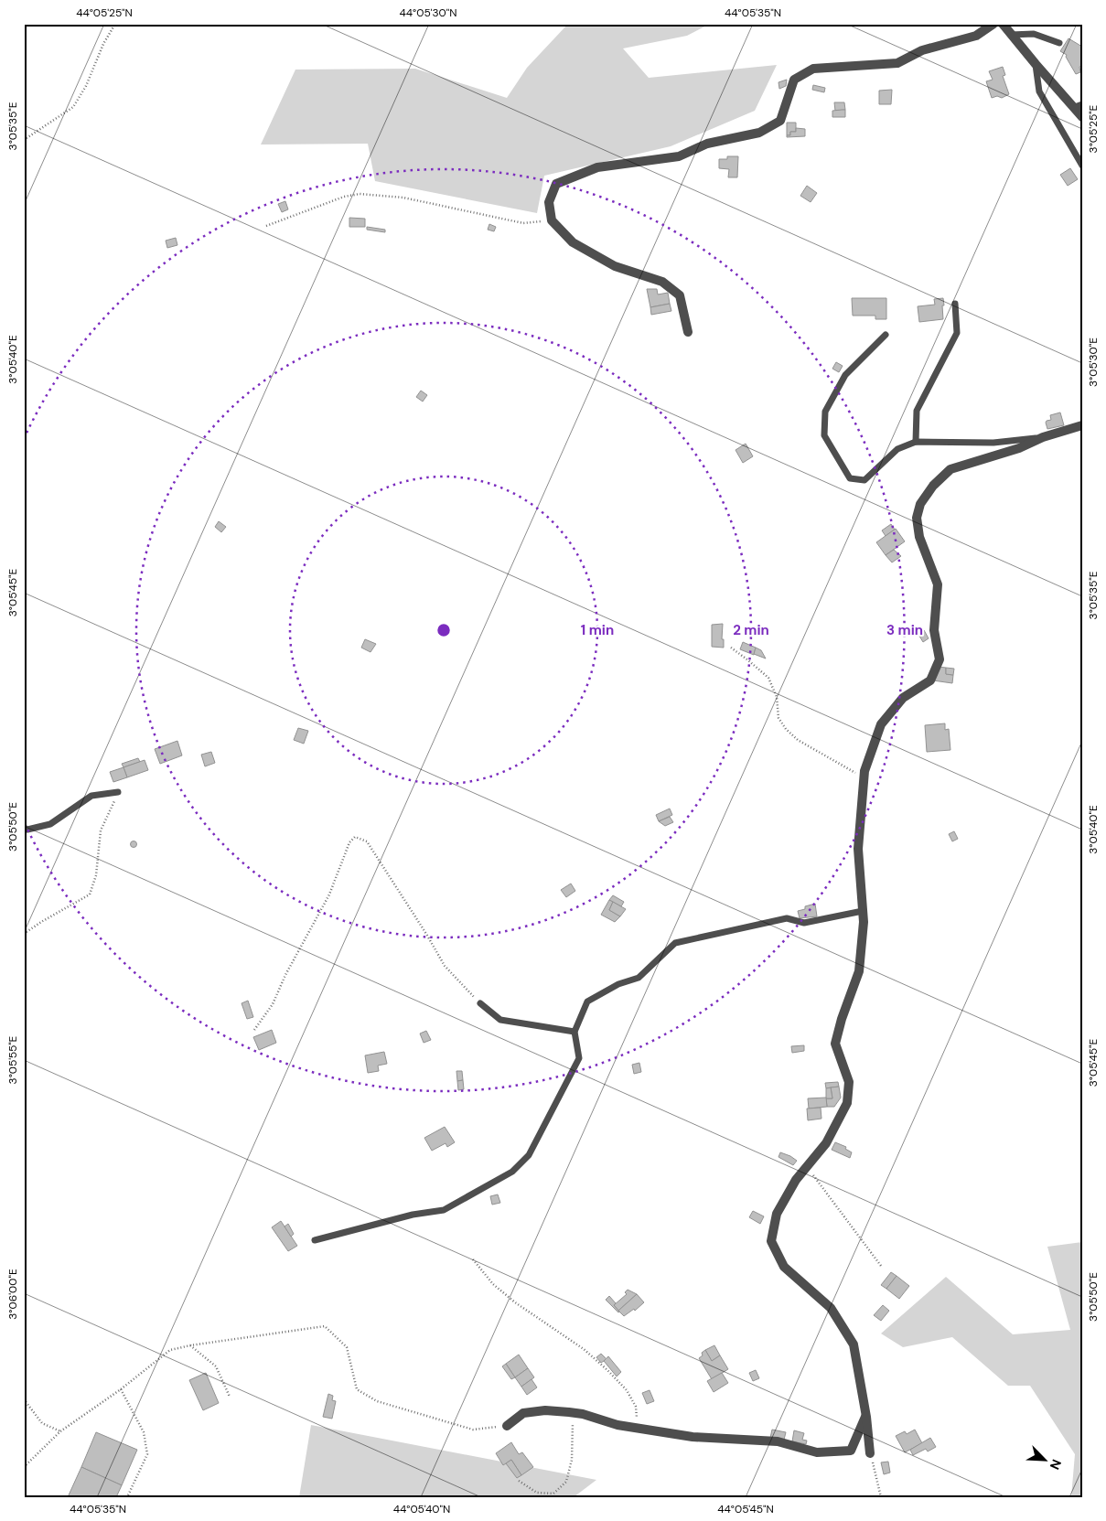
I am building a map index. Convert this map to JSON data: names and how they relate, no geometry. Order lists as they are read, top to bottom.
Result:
{
  "north": "bottom right",
  "coordinates": [
    "44°05'25\"N",
    "44°05'30\"N",
    "44°05'35\"N",
    "3°05'35\"E",
    "3°05'25\"E",
    "3°05'40\"E",
    "3°05'30\"E",
    "3°05'45\"E",
    "3°05'50\"E",
    "3°05'55\"E",
    "3°06'00\"E",
    "44°05'40\"N",
    "44°05'45\"N"
  ],
  "rings": ["1 min", "2 min", "3 min"]
}
